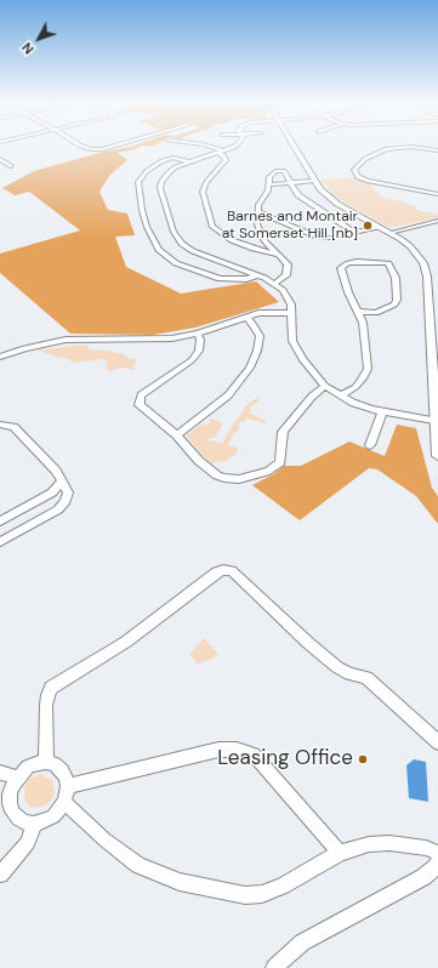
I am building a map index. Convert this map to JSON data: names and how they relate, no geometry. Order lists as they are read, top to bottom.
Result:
{
  "places": ["Barnes and Montair at Somerset Hill [nb]", "Leasing Office"],
  "north": "bottom left"
}
